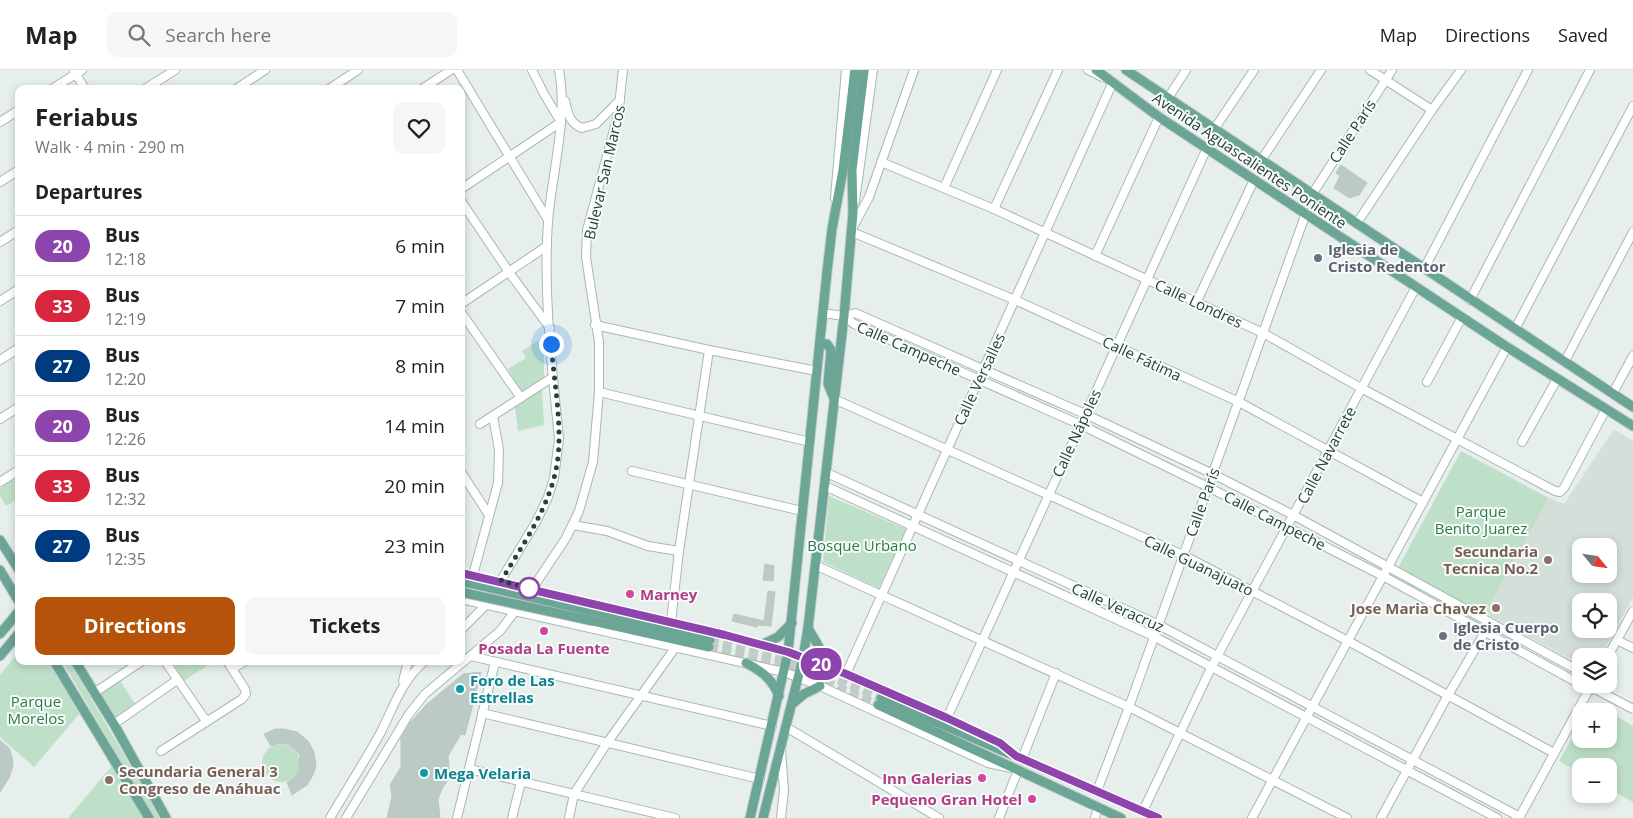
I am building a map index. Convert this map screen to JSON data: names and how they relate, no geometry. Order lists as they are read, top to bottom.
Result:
{
  "streets": {
    "main road": ["Avenida Aguascalientes Poniente"],
    "street": [
      "Calle París",
      "Bulevar San Marcos",
      "Calle Londres",
      "Calle Campeche",
      "Calle Fátima",
      "Calle Versalles",
      "Calle Nápoles",
      "Calle Navarrete",
      "Calle Guanajuato",
      "Calle Veracruz"
    ]
  },
  "crossings": [
    ["Calle París", "Avenida Aguascalientes Poniente"],
    ["Calle París", "Calle Londres"],
    ["Calle París", "Calle Campeche"],
    ["Calle París", "Calle Fátima"],
    ["Calle París", "Calle Guanajuato"],
    ["Calle París", "Calle Veracruz"],
    ["Avenida Aguascalientes Poniente", "Calle Londres"],
    ["Avenida Aguascalientes Poniente", "Calle Versalles"],
    ["Avenida Aguascalientes Poniente", "Calle Nápoles"],
    ["Avenida Aguascalientes Poniente", "Calle Navarrete"],
    ["Calle Londres", "Calle Versalles"],
    ["Calle Londres", "Calle Nápoles"],
    ["Calle Londres", "Calle Navarrete"],
    ["Calle Campeche", "Calle Versalles"],
    ["Calle Campeche", "Calle Nápoles"],
    ["Calle Campeche", "Calle Navarrete"],
    ["Calle Fátima", "Calle Versalles"],
    ["Calle Fátima", "Calle Nápoles"],
    ["Calle Fátima", "Calle Navarrete"],
    ["Calle Versalles", "Calle Guanajuato"],
    ["Calle Versalles", "Calle Veracruz"],
    ["Calle Nápoles", "Calle Guanajuato"],
    ["Calle Nápoles", "Calle Veracruz"],
    ["Calle Navarrete", "Calle Guanajuato"],
    ["Calle Navarrete", "Calle Veracruz"]
  ],
  "parks": ["Parque Benito Juarez", "Bosque Urbano", "Parque Morelos"],
  "places": [
    "Iglesia de Cristo Redentor",
    "Secundaria Tecnica No.2",
    "Marney",
    "Jose Maria Chavez",
    "Posada La Fuente",
    "Iglesia Cuerpo de Cristo",
    "Foro de Las Estrellas",
    "Mega Velaria",
    "Inn Galerias",
    "Secundaria General 3 Congreso de Anáhuac",
    "Pequeno Gran Hotel"
  ],
  "lines": ["bus line 20"],
  "north": "bottom right",
  "page": {
    "header": "Map",
    "search": "Search here",
    "nav": ["Map", "Directions", "Saved"],
    "on_map": "20",
    "heading": [
      ["Feriabus", "Walk · 4 min · 290 m"],
      "Departures"
    ],
    "list": [
      {
        "mark": "20",
        "name": "Bus",
        "note": "12:18",
        "value": "6 min"
      },
      {
        "mark": "33",
        "name": "Bus",
        "note": "12:19",
        "value": "7 min"
      },
      {
        "mark": "27",
        "name": "Bus",
        "note": "12:20",
        "value": "8 min"
      },
      {
        "mark": "20",
        "name": "Bus",
        "note": "12:26",
        "value": "14 min"
      },
      {
        "mark": "33",
        "name": "Bus",
        "note": "12:32",
        "value": "20 min"
      },
      {
        "mark": "27",
        "name": "Bus",
        "note": "12:35",
        "value": "23 min"
      }
    ],
    "map_buttons": ["+", "−"],
    "buttons": ["Directions", "Tickets"]
  }
}
